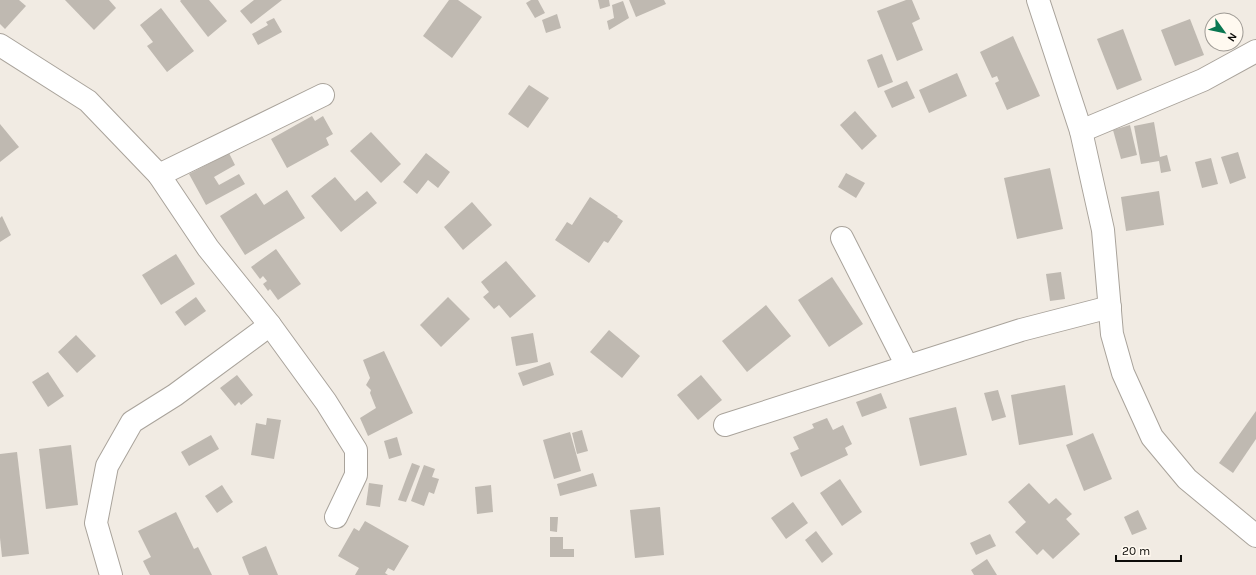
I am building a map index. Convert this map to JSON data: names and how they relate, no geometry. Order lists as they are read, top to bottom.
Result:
{
  "scale_bar": "20 m",
  "north": "bottom right"
}
